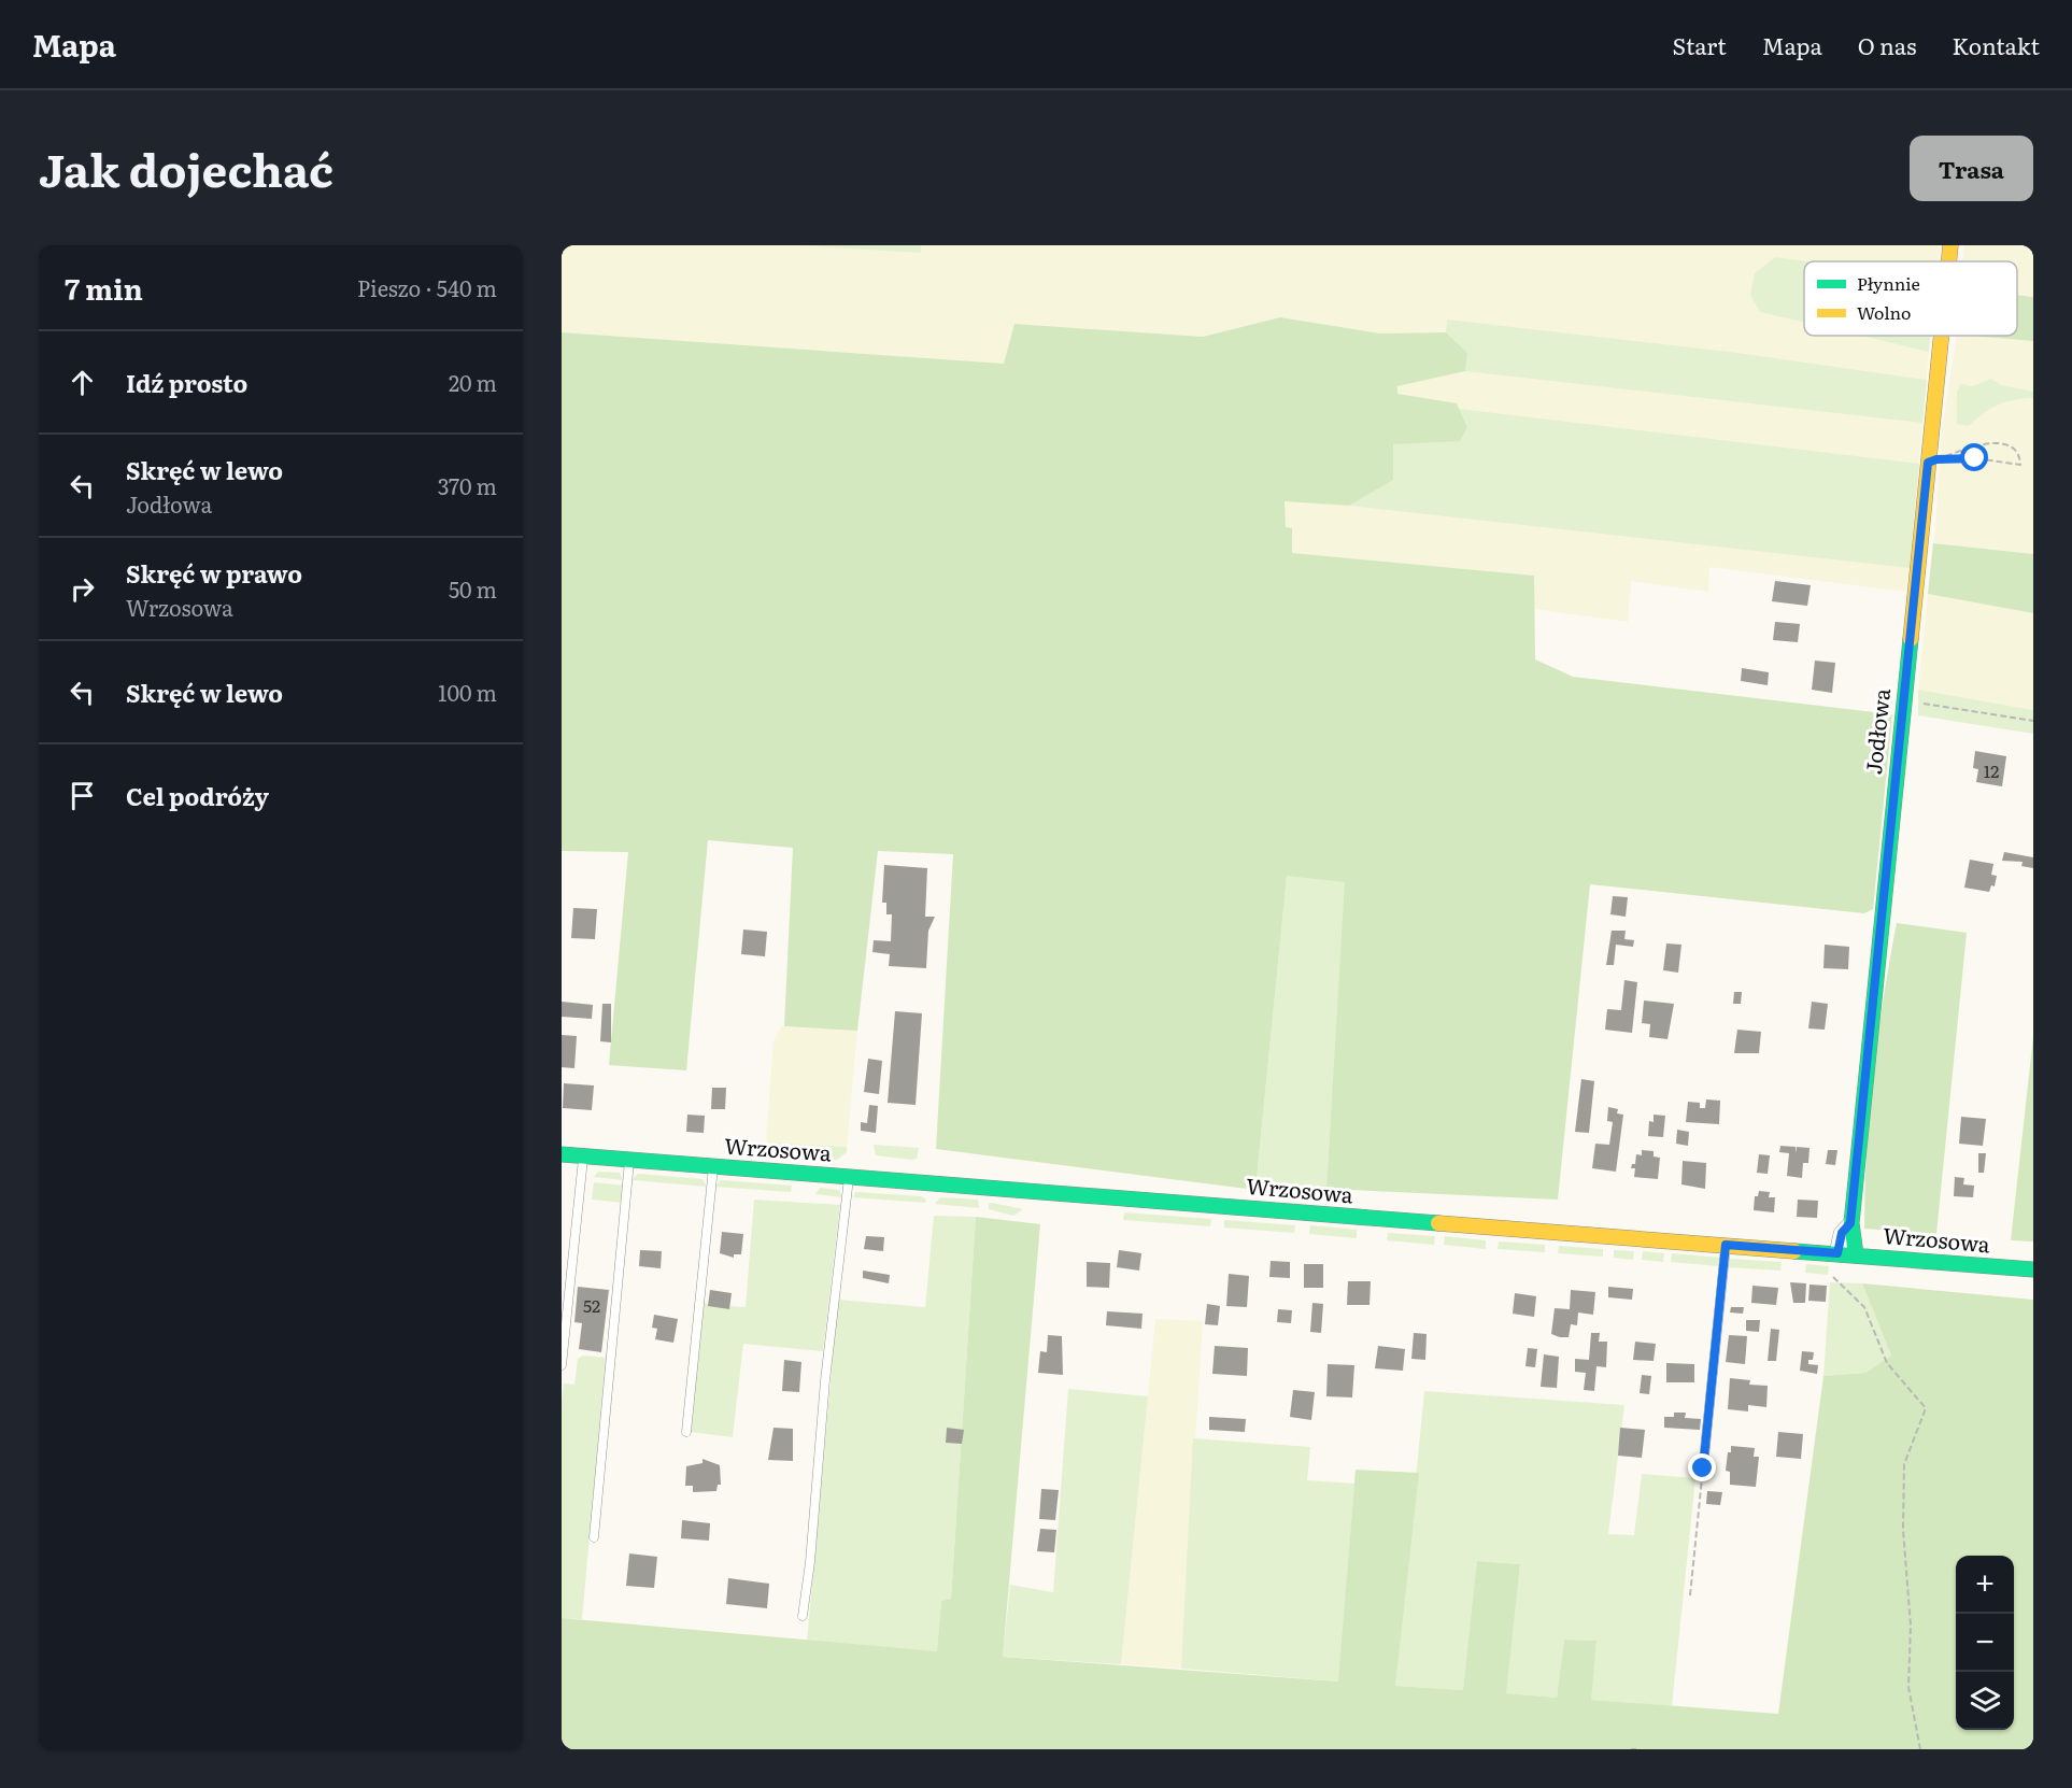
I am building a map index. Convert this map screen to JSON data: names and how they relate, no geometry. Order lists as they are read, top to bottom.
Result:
{
  "streets": {
    "main road": ["Jodłowa", "Wrzosowa"]
  },
  "crossings": [
    ["Jodłowa", "Wrzosowa"]
  ],
  "house_numbers": ["12", "52"],
  "legend": ["Płynnie", "Wolno"],
  "page": {
    "header": "Mapa",
    "nav": [
      "Start",
      "Mapa",
      "O nas",
      "Kontakt"
    ],
    "title": "Jak dojechać",
    "buttons": "Trasa",
    "heading": ["7 min", "Pieszo · 540 m"],
    "list": [
      ["Idź prosto", "20 m"],
      ["Skręć w lewo", "Jodłowa", "370 m"],
      ["Skręć w prawo", "Wrzosowa", "50 m"],
      ["Skręć w lewo", "100 m"],
      "Cel podróży"
    ],
    "map_buttons": ["+", "−"]
  }
}
